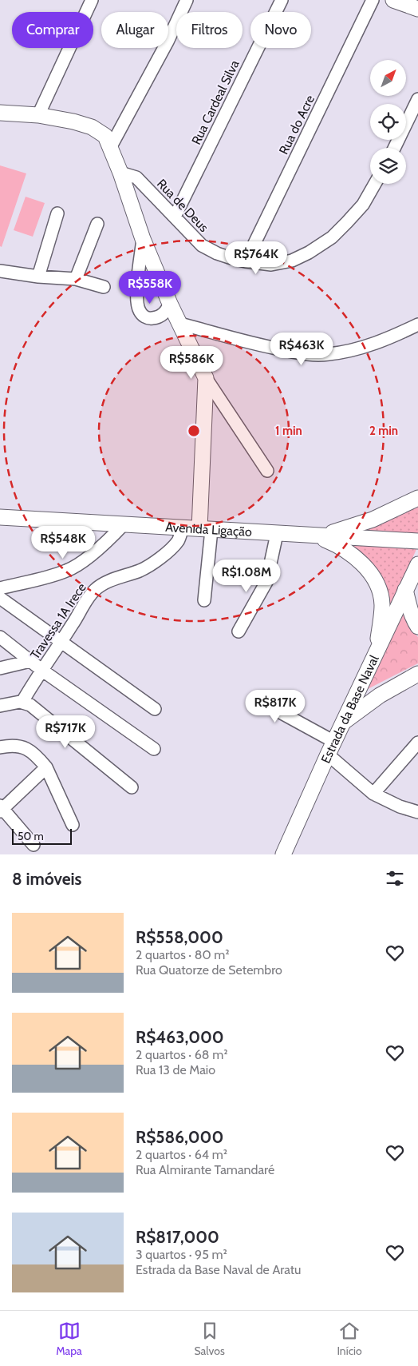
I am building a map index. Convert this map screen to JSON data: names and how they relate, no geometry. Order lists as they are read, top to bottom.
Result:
{
  "streets": {
    "main road": ["Avenida Ligação", "Estrada da Base Naval"],
    "street": [
      "Rua Cardeal Silva",
      "Rua do Acre",
      "Rua de Deus",
      "Travessa 1A Irece"
    ]
  },
  "crossings": [
    ["Rua Cardeal Silva", "Rua de Deus"],
    ["Rua do Acre", "Rua de Deus"],
    ["Avenida Ligação", "Travessa 1A Irece"]
  ],
  "scale_bar": "50 m",
  "north": "top right",
  "page": {
    "chip": [
      "Comprar",
      "Alugar",
      "Filtros",
      "Novo"
    ],
    "price": [
      "R$764K",
      "R$558K",
      "R$463K",
      "R$586K",
      "R$548K",
      "R$1.08M",
      "R$817K",
      "R$717K"
    ],
    "scale": "50 m",
    "heading": "8 imóveis",
    "list": [
      {
        "name": "R$558,000",
        "note": "2 quartos · 80 m² · Rua Quatorze de Setembro"
      },
      {
        "name": "R$463,000",
        "note": "2 quartos · 68 m² · Rua 13 de Maio"
      },
      {
        "name": "R$586,000",
        "note": "2 quartos · 64 m² · Rua Almirante Tamandaré"
      },
      {
        "name": "R$817,000",
        "note": "3 quartos · 95 m² · Estrada da Base Naval de Aratu"
      }
    ],
    "tabs": ["Mapa", "Salvos", "Início"]
  },
  "rings": ["1 min", "2 min"]
}
